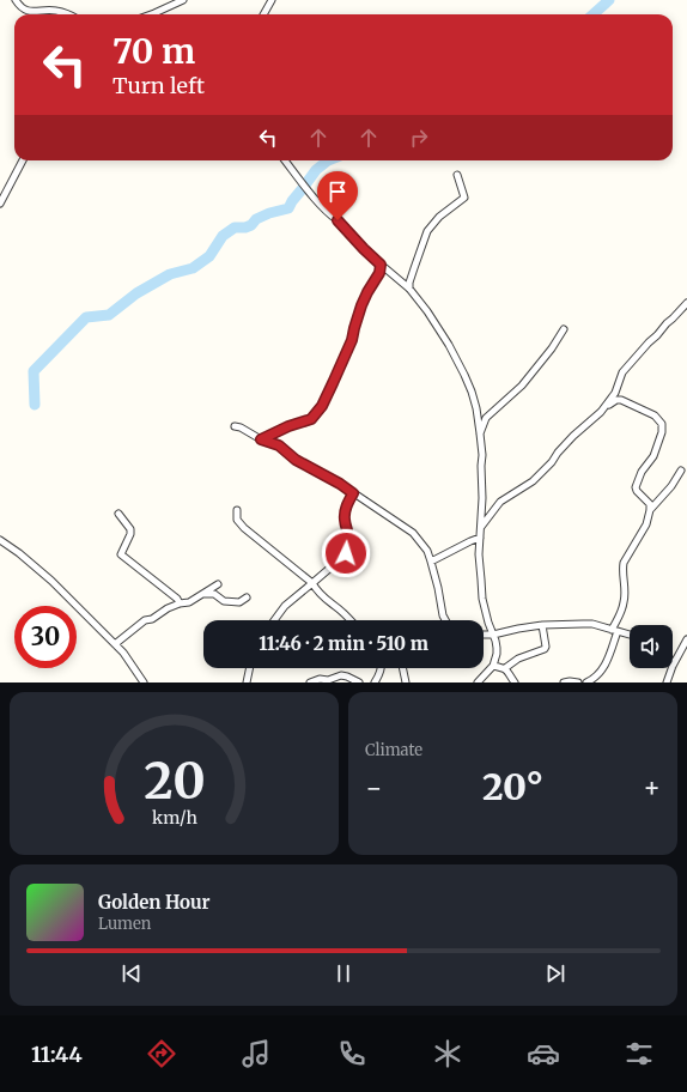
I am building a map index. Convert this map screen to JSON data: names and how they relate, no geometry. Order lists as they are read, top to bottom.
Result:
{
  "page": {
    "turn": ["70 m", "Turn left"],
    "limit": "30",
    "trip": "11:46 · 2 min · 510 m",
    "tile": "Climate",
    "heat": ["−", "20°", "+"],
    "song": ["Golden Hour", "Lumen"],
    "tabs": "11:44",
    "gauge": ["20", "km/h"]
  }
}
